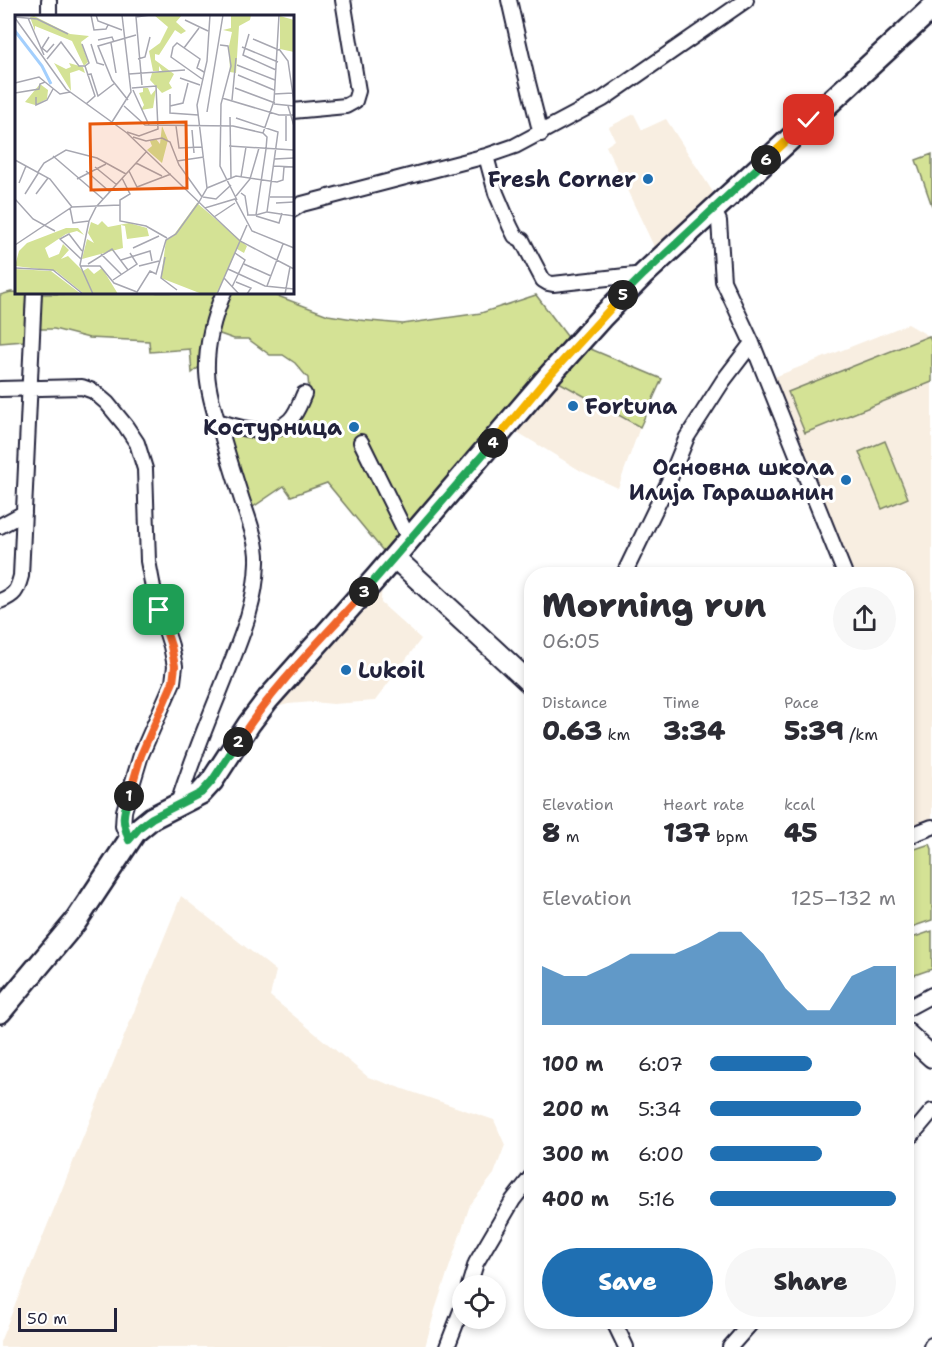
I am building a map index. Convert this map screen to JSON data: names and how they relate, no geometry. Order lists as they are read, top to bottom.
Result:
{
  "places": [
    "Fresh Corner",
    "Fortuna",
    "Костурница",
    "Основна школа Илија Гарашанин",
    "Lukoil"
  ],
  "scale_bar": "50 m",
  "page": {
    "pins": [
      "6",
      "5",
      "4",
      "3",
      "2",
      "1"
    ],
    "heading": ["Morning run", "06:05"],
    "stats": [
      ["Distance", "0.63 km"],
      ["Time", "3:34"],
      ["Pace", "5:39 /km"],
      ["Elevation", "8 m"],
      ["Heart rate", "137 bpm"],
      ["kcal", "45"]
    ],
    "chart": ["Elevation", "125–132 m"],
    "list": [
      {
        "name": "100 m",
        "note": "6:07"
      },
      {
        "name": "200 m",
        "note": "5:34"
      },
      {
        "name": "300 m",
        "note": "6:00"
      },
      {
        "name": "400 m",
        "note": "5:16"
      }
    ],
    "buttons": ["Save", "Share"],
    "scale": "50 m"
  }
}
